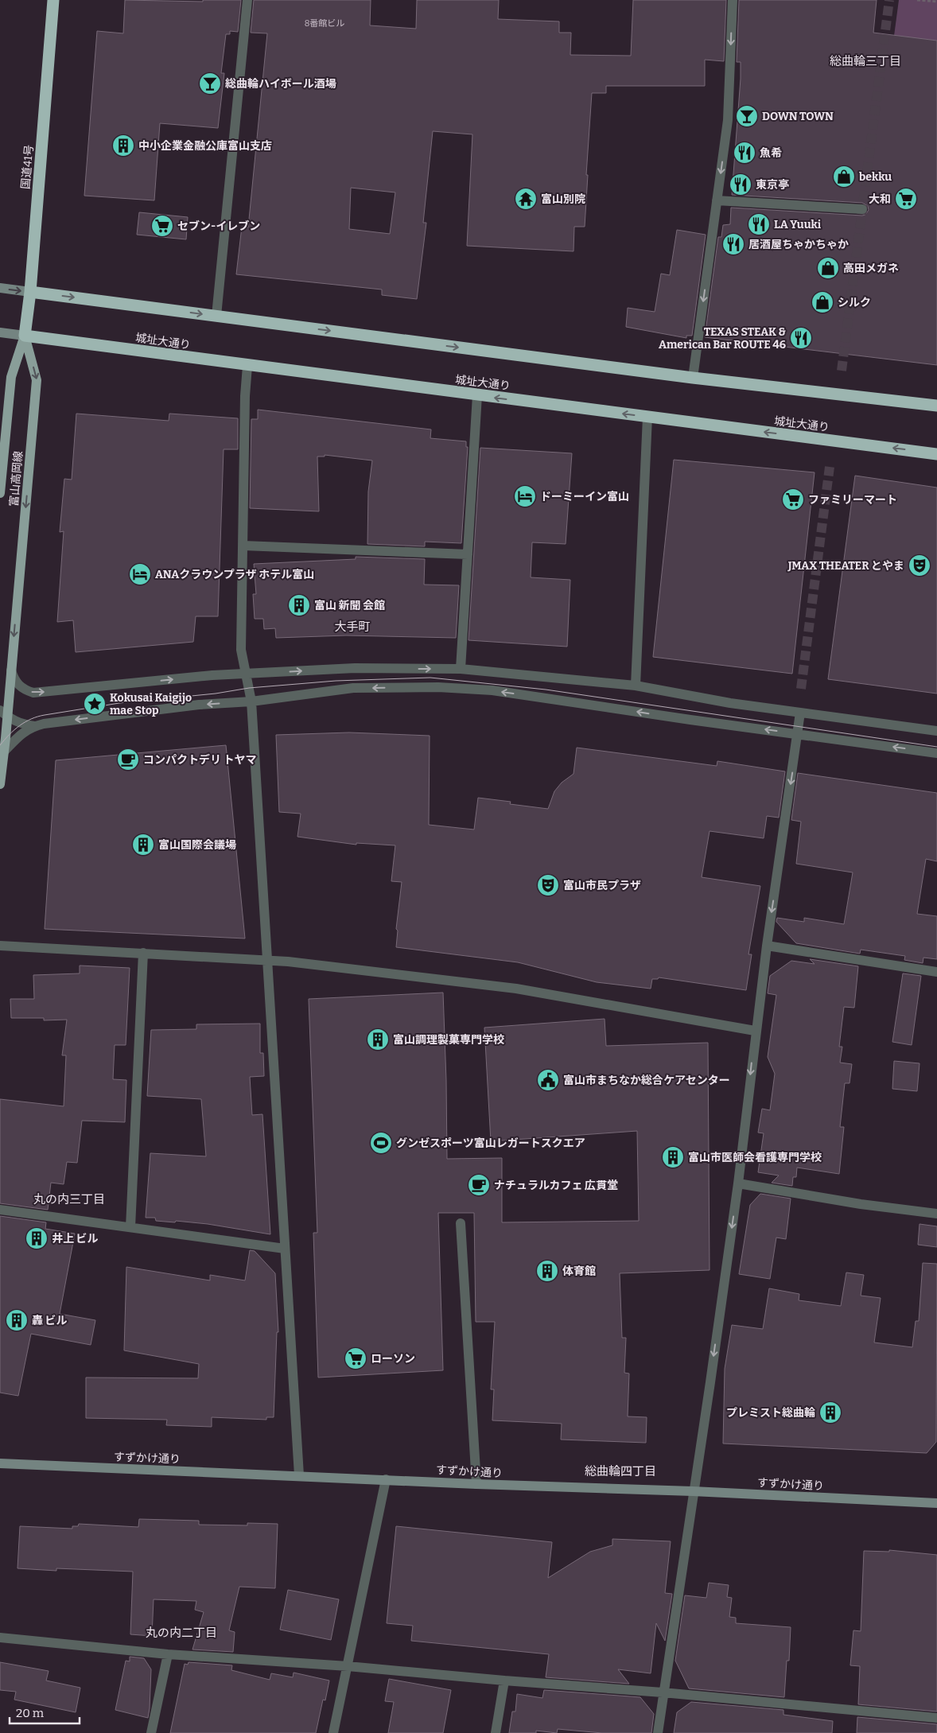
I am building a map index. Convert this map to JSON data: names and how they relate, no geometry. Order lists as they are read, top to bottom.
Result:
{
  "streets": {
    "highway": ["国道41号", "城址大通り"],
    "main road": ["富山高岡線"],
    "street": ["すずかけ通り"]
  },
  "crossings": [
    ["国道41号", "城址大通り"],
    ["国道41号", "富山高岡線"],
    ["城址大通り", "富山高岡線"]
  ],
  "districts": [
    "総曲輪三丁目",
    "大手町",
    "丸の内三丁目",
    "総曲輪四丁目",
    "丸の内二丁目"
  ],
  "places": {
    "bar": ["総曲輪ハイボール酒場", "DOWN TOWN"],
    "building": [
      "中小企業金融公庫富山支店",
      "富山 新聞 会館",
      "富山国際会議場",
      "富山調理製菓専門学校",
      "富山市医師会看護専門学校",
      "井上 ビル",
      "体育館",
      "轟 ビル",
      "プレミスト総曲輪"
    ],
    "restaurant": [
      "魚希",
      "東京亭",
      "LA Yuuki",
      "居酒屋ちゃかちゃか",
      "TEXAS STEAK & American Bar ROUTE 46"
    ],
    "shop": ["bekku", "高田メガネ", "シルク"],
    "temple": ["富山別院"],
    "supermarket": [
      "大和",
      "セブン-イレブン",
      "ファミリーマート",
      "ローソン"
    ],
    "hotel": ["ドーミーイン富山", "ANAクラウンプラザ ホテル富山"],
    "theatre": ["JMAX THEATER とやま", "富山市民プラザ"],
    "place": ["Kokusai Kaigijo mae Stop"],
    "cafe": ["コンパクトデリ トヤマ", "ナチュラルカフェ 広貫堂"],
    "public building": ["富山市まちなか総合ケアセンター"],
    "sports": ["グンゼスポーツ富山レガートスクエア"]
  },
  "house_numbers": ["8番館ビル"],
  "scale_bar": "20 m"
}
